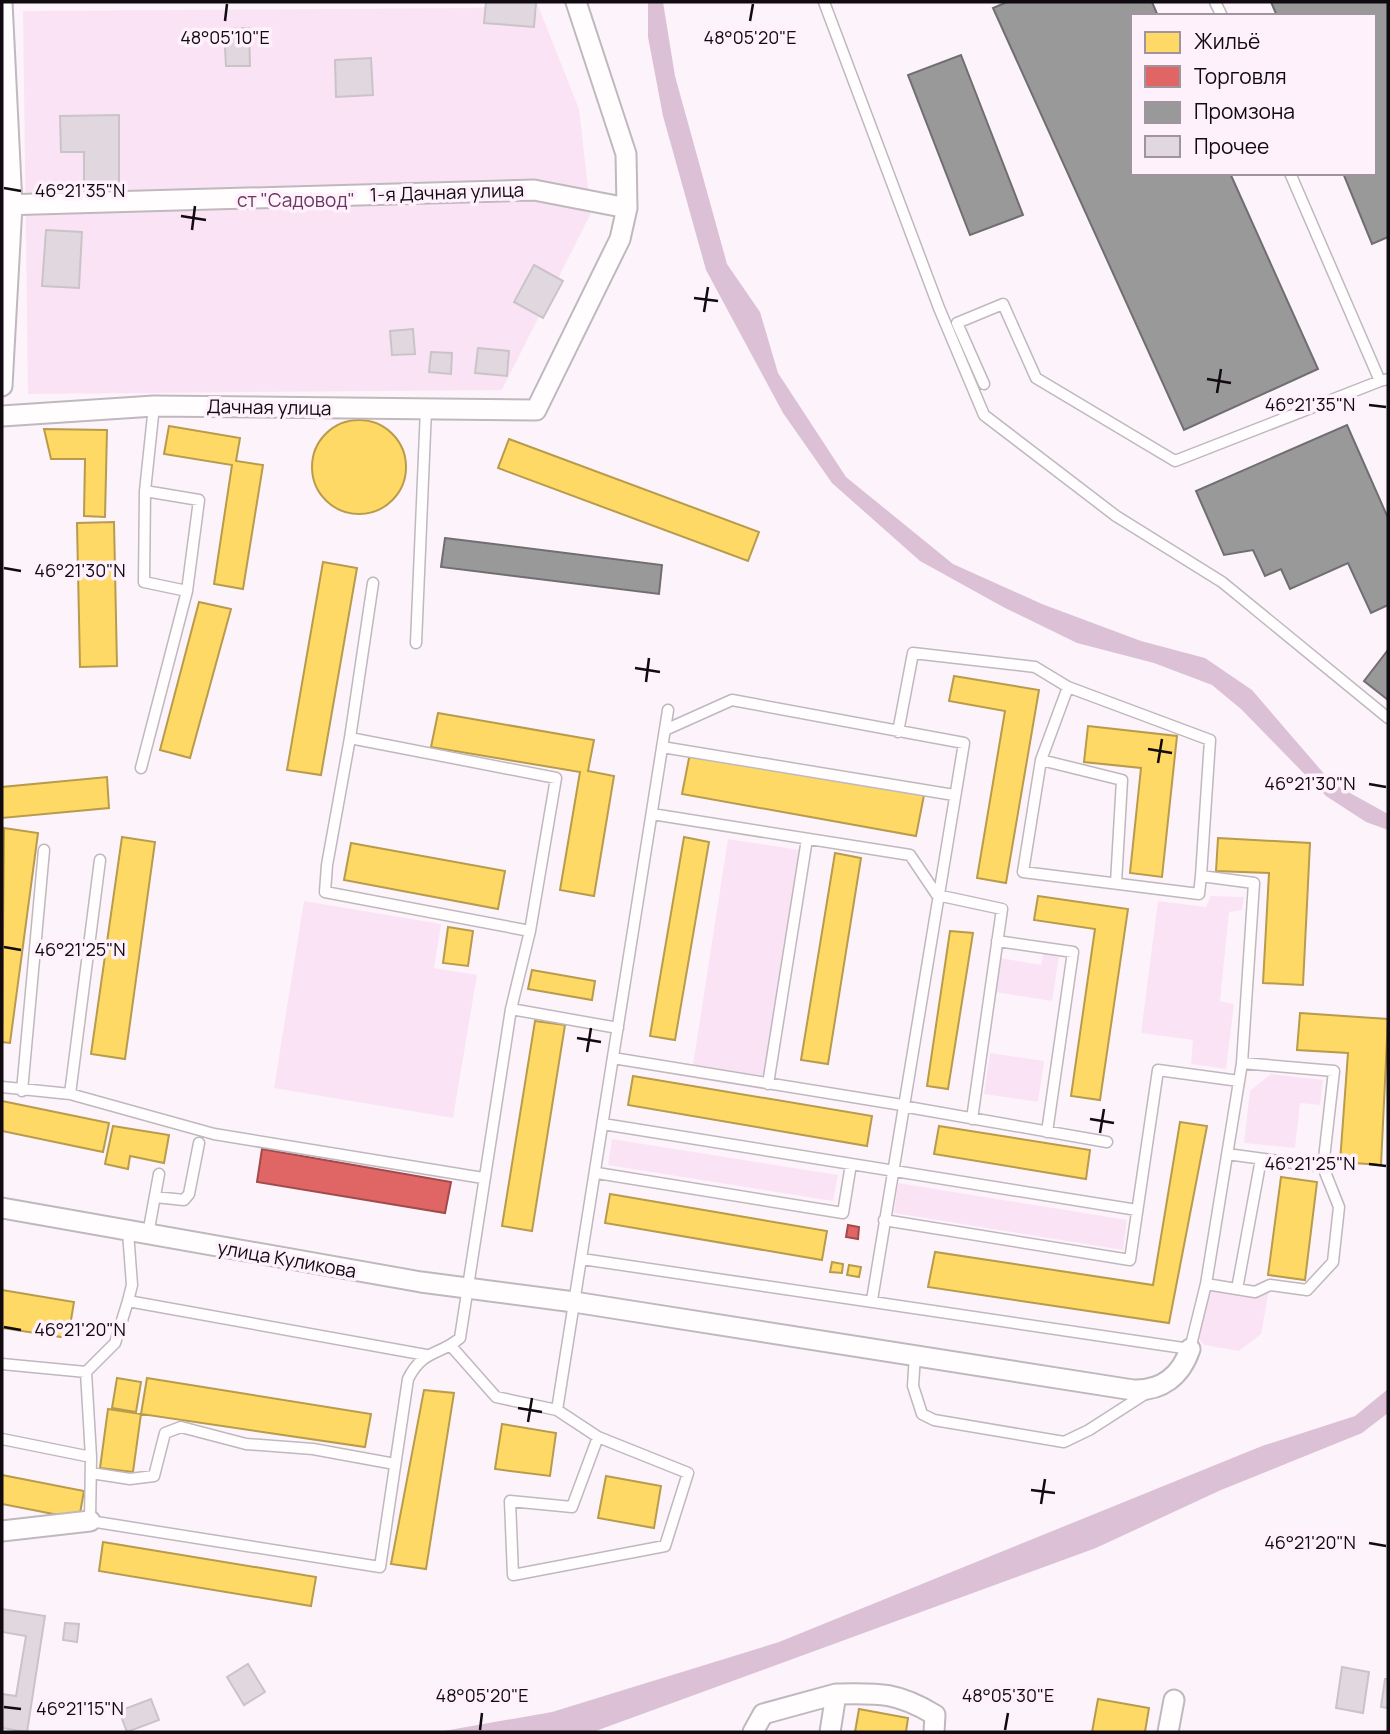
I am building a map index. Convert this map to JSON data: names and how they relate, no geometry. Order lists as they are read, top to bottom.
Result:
{
  "streets": {
    "street": ["1-я Дачная улица", "Дачная улица", "улица Куликова"]
  },
  "crossings": [
    ["1-я Дачная улица", "Дачная улица"]
  ],
  "parks": ["ст \"Садовод\""],
  "legend": [
    "Жильё",
    "Торговля",
    "Промзона",
    "Прочее"
  ],
  "coordinates": [
    "48°05'20\"E",
    "48°05'10\"E",
    "46°21'35\"N",
    "46°21'30\"N",
    "46°21'25\"N",
    "46°21'20\"N",
    "48°05'30\"E",
    "46°21'15\"N"
  ]
}
